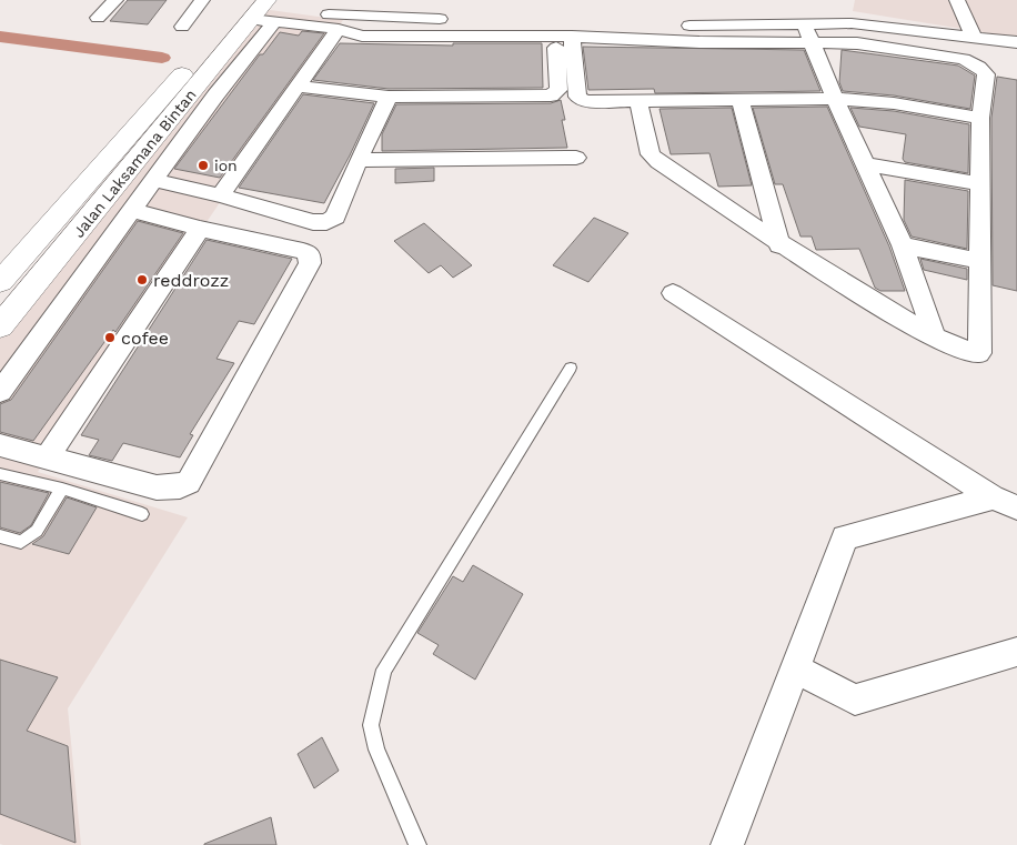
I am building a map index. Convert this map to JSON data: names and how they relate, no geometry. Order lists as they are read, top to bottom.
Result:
{
  "streets": {
    "main road": ["Jalan Laksamana Bintan"]
  },
  "places": ["ion", "reddrozz", "cofee"]
}
